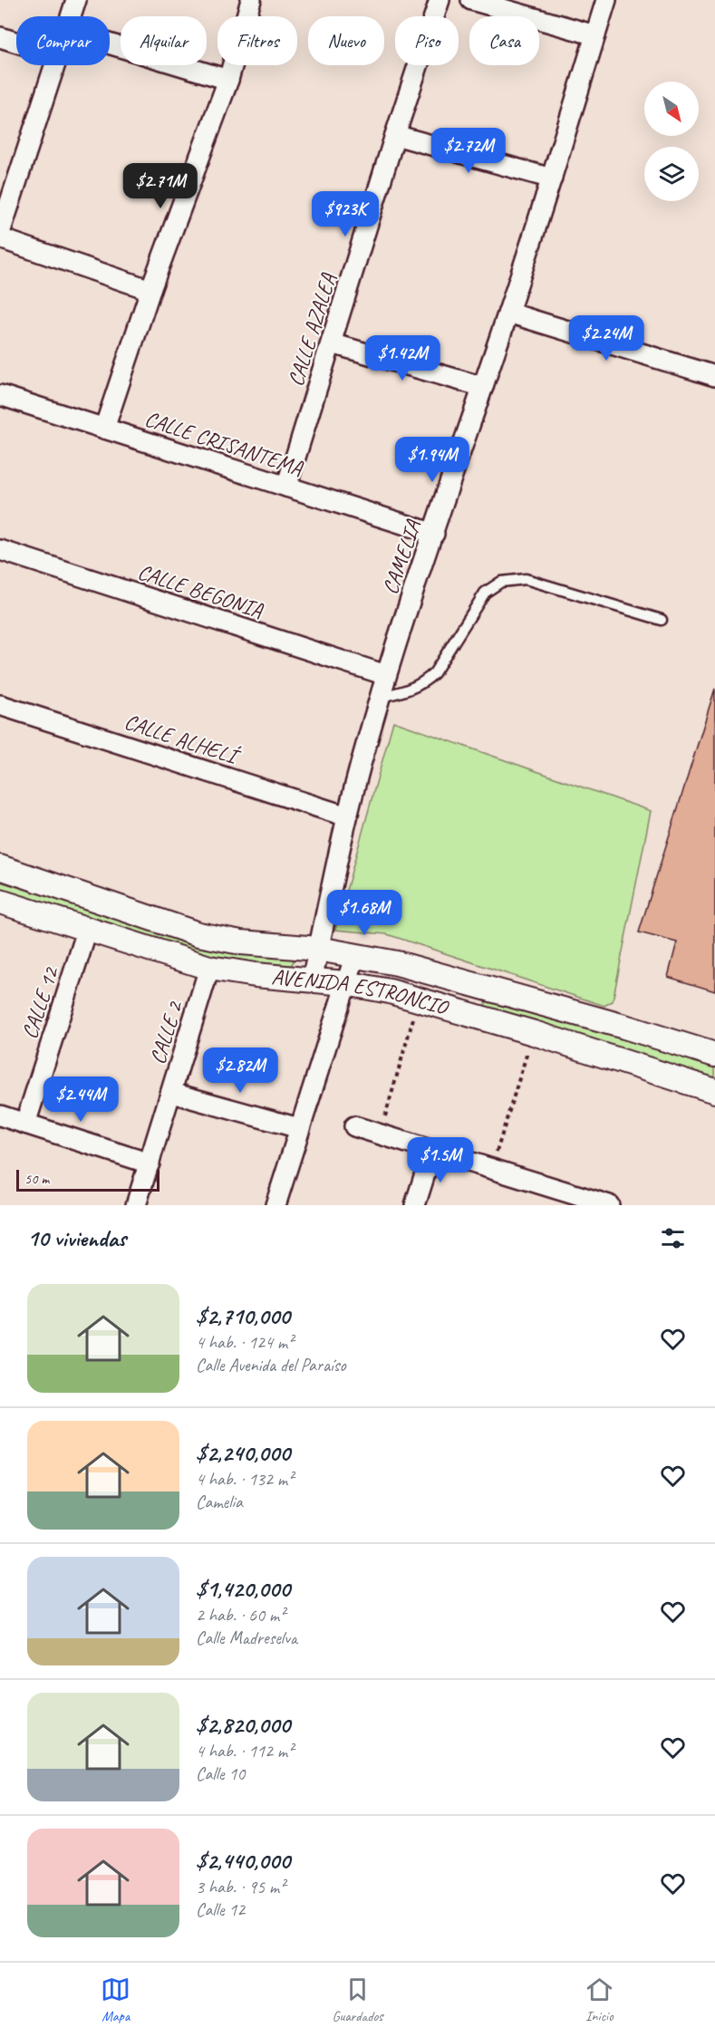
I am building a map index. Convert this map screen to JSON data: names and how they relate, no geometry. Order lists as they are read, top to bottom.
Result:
{
  "streets": {
    "street": [
      "CALLE AZALEA",
      "CALLE CRISANTEMA",
      "CAMELIA",
      "CALLE BEGONIA",
      "CALLE ALHELÍ",
      "AVENIDA ESTRONCIO",
      "CALLE 12",
      "CALLE 2"
    ]
  },
  "crossings": [
    ["CALLE AZALEA", "CALLE CRISANTEMA"],
    ["CALLE CRISANTEMA", "CAMELIA"],
    ["CAMELIA", "CALLE BEGONIA"],
    ["CAMELIA", "CALLE ALHELÍ"],
    ["CAMELIA", "AVENIDA ESTRONCIO"],
    ["AVENIDA ESTRONCIO", "CALLE 12"],
    ["AVENIDA ESTRONCIO", "CALLE 2"]
  ],
  "scale_bar": "50 m",
  "north": "bottom right",
  "page": {
    "chip": [
      "Comprar",
      "Alquilar",
      "Filtros",
      "Nuevo",
      "Piso",
      "Casa"
    ],
    "price": [
      "$2.72M",
      "$2.71M",
      "$923K",
      "$2.24M",
      "$1.42M",
      "$1.94M",
      "$1.68M",
      "$2.82M",
      "$2.44M",
      "$1.5M"
    ],
    "scale": "50 m",
    "heading": "10 viviendas",
    "list": [
      {
        "name": "$2,710,000",
        "note": "4 hab. · 124 m² · Calle Avenida del Paraíso"
      },
      {
        "name": "$2,240,000",
        "note": "4 hab. · 132 m² · Camelia"
      },
      {
        "name": "$1,420,000",
        "note": "2 hab. · 60 m² · Calle Madreselva"
      },
      {
        "name": "$2,820,000",
        "note": "4 hab. · 112 m² · Calle 10"
      },
      {
        "name": "$2,440,000",
        "note": "3 hab. · 95 m² · Calle 12"
      }
    ],
    "tabs": ["Mapa", "Guardados", "Inicio"]
  }
}
